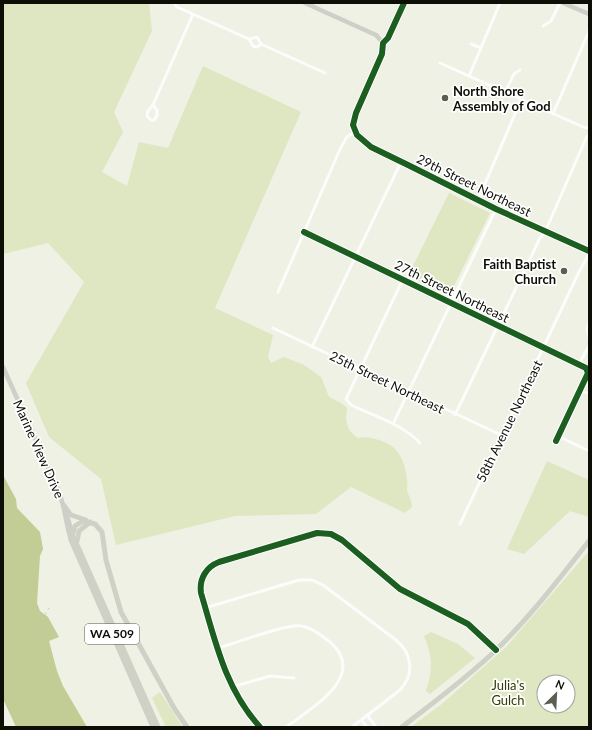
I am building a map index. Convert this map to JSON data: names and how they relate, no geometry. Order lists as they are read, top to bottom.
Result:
{
  "streets": {
    "main road": ["Marine View Drive", "WA 509"],
    "street": [
      "29th Street Northeast",
      "27th Street Northeast",
      "25th Street Northeast",
      "58th Avenue Northeast"
    ]
  },
  "crossings": [
    ["29th Street Northeast", "58th Avenue Northeast"],
    ["27th Street Northeast", "58th Avenue Northeast"],
    ["25th Street Northeast", "58th Avenue Northeast"]
  ],
  "parks": ["Julia's Gulch"],
  "places": ["North Shore Assembly of God", "Faith Baptist Church"],
  "north": "top right"
}
